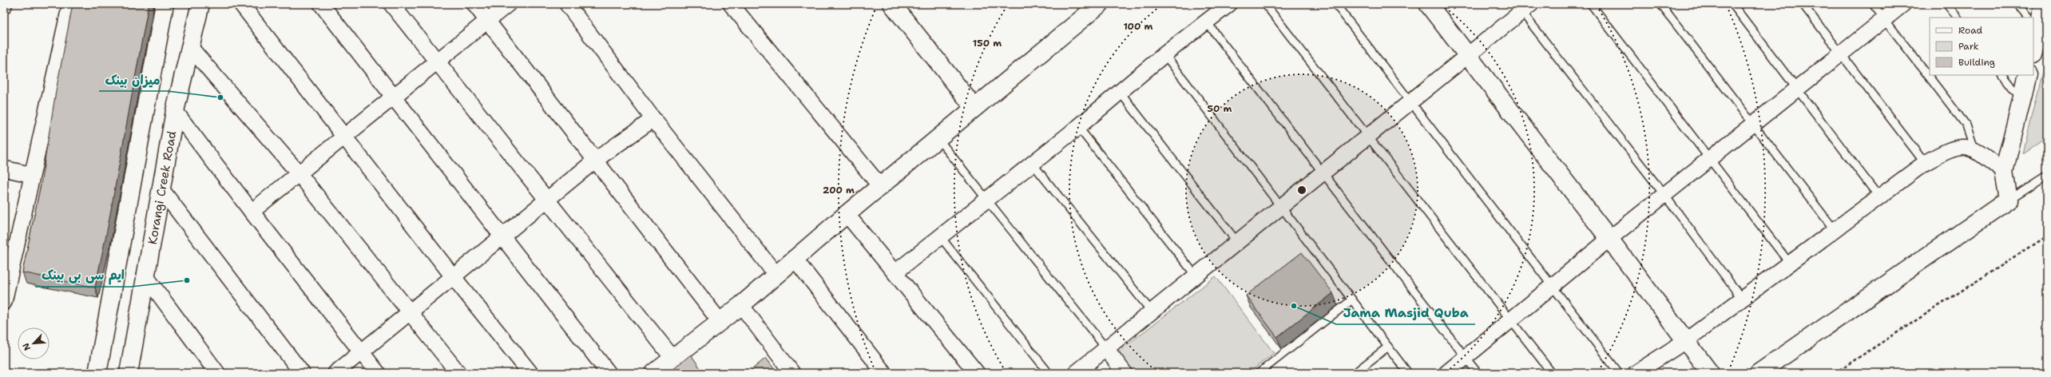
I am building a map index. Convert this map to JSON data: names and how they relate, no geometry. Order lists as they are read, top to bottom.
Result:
{
  "streets": {
    "street": ["Korangi Creek Road"]
  },
  "places": ["میزان بینک", "ایم سی بی بینک", "Jama Masjid Quba"],
  "legend": ["Road", "Park", "Building"],
  "north": "bottom left",
  "rings": [
    "100 m",
    "150 m",
    "50 m",
    "200 m"
  ]
}
